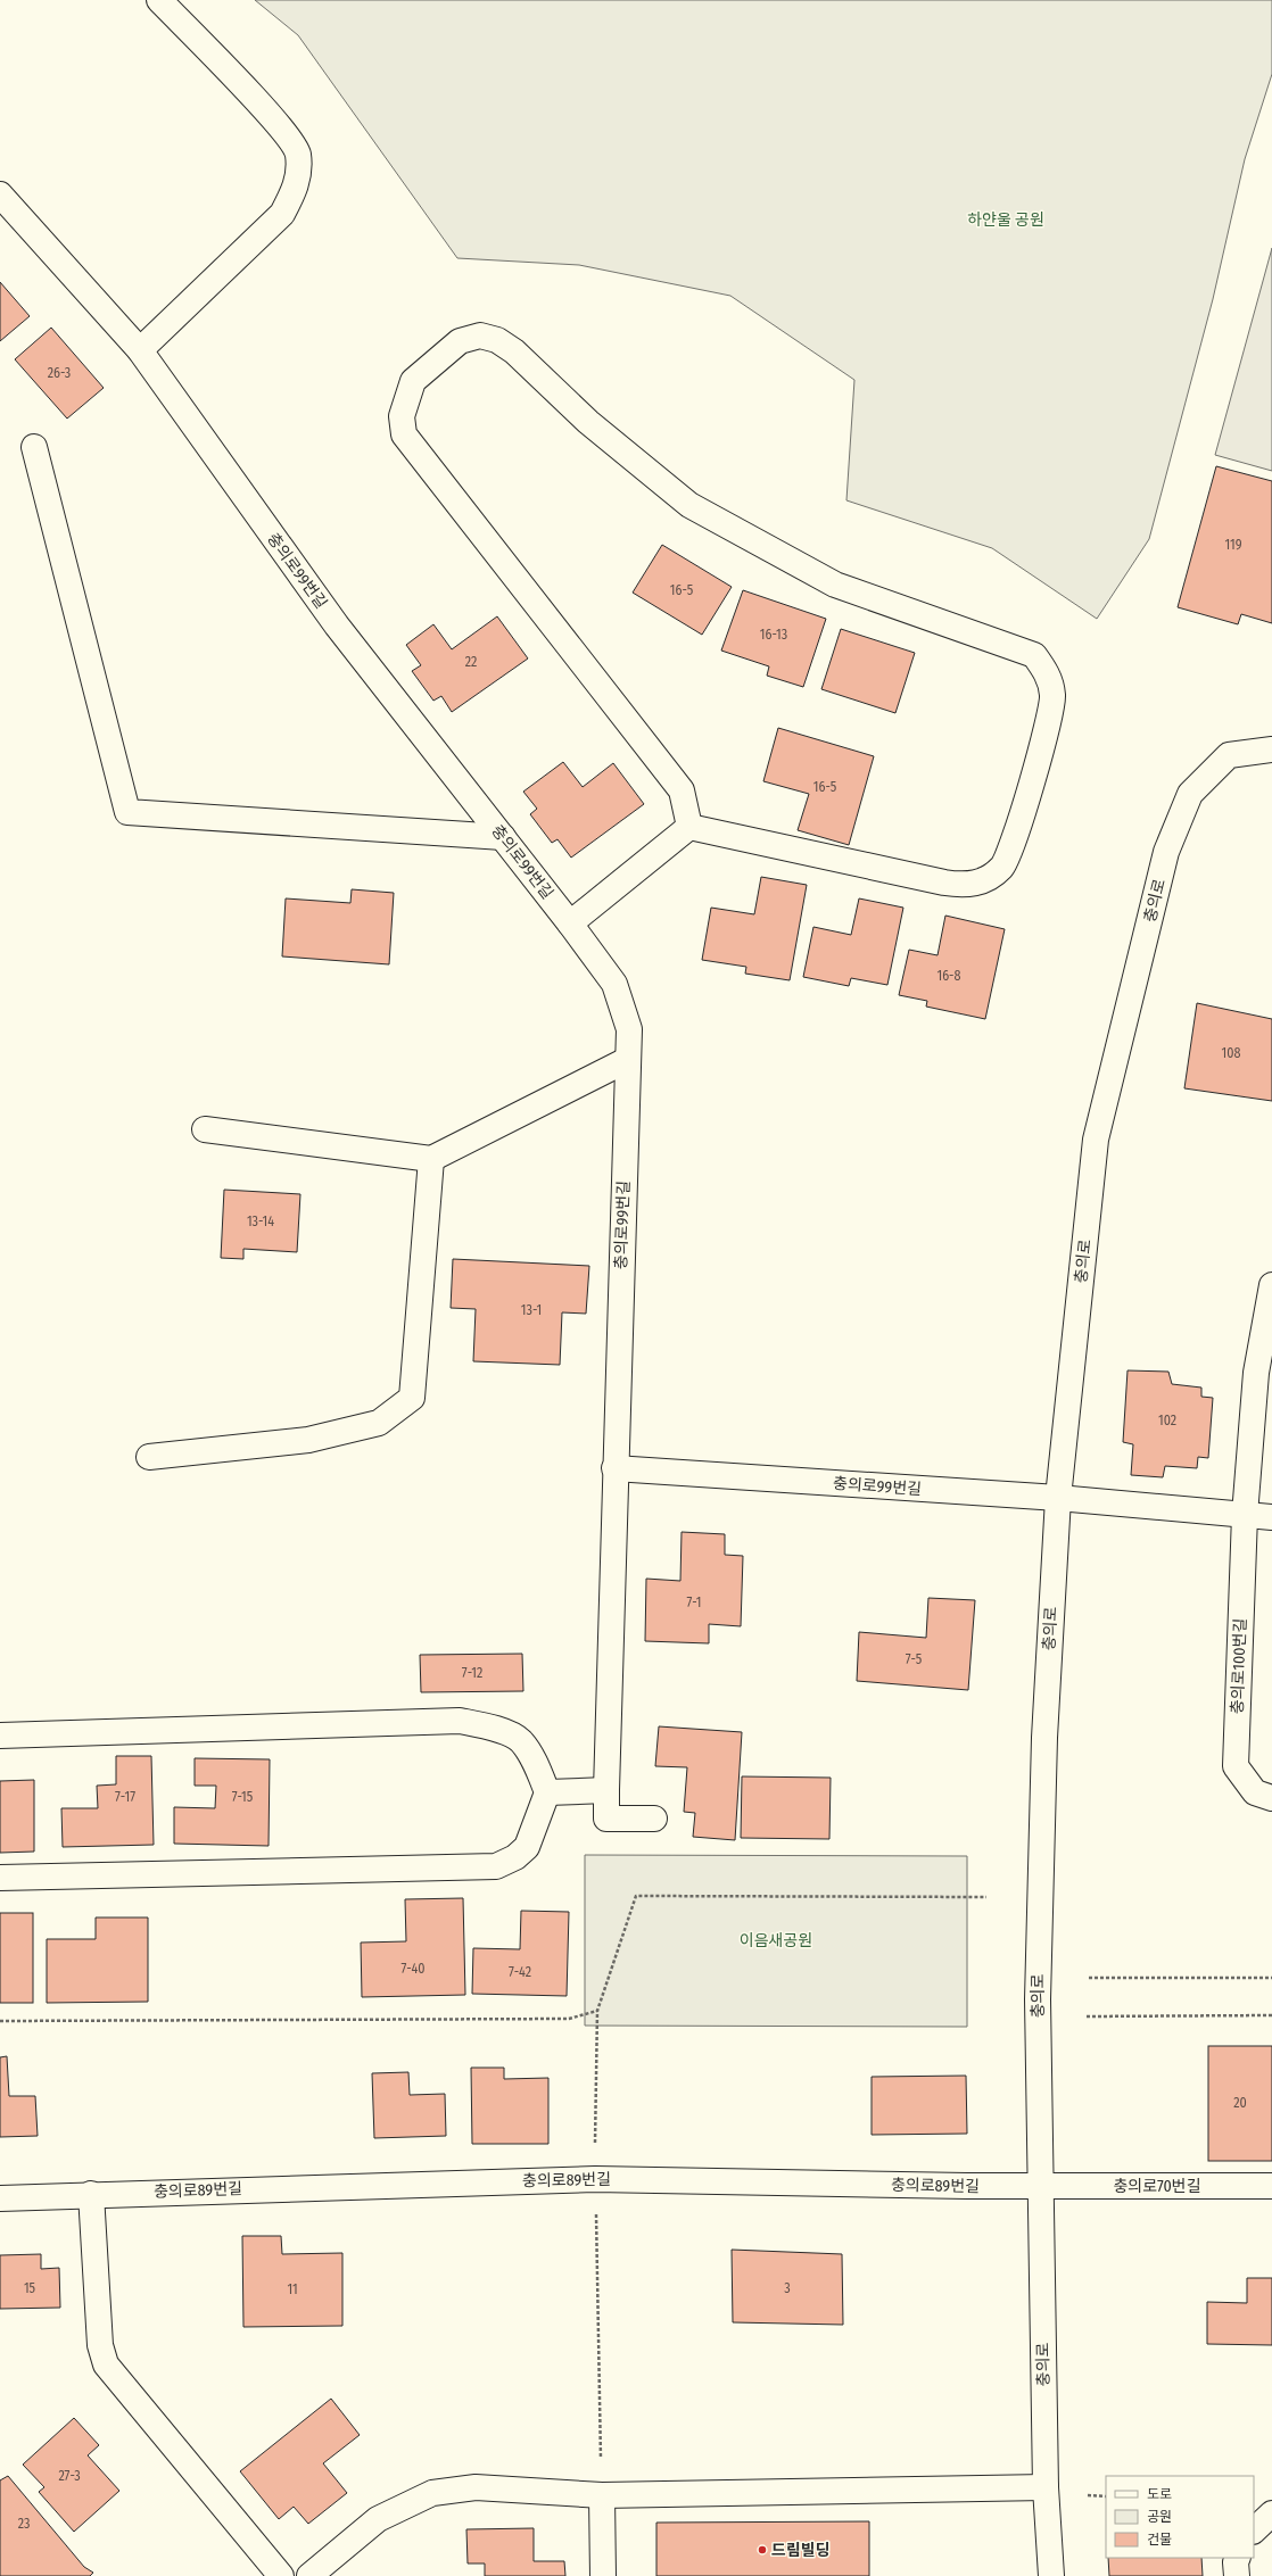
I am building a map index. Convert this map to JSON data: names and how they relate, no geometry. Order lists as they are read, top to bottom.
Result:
{
  "streets": {
    "street": [
      "충의로99번길",
      "충의로",
      "충의로100번길",
      "충의로89번길",
      "충의로70번길"
    ]
  },
  "crossings": [
    ["충의로99번길", "충의로"],
    ["충의로", "충의로89번길"],
    ["충의로", "충의로70번길"],
    ["충의로89번길", "충의로70번길"]
  ],
  "parks": ["하얀울 공원", "이음새공원"],
  "places": ["드림빌딩"],
  "house_numbers": [
    "26-3",
    "119",
    "16-5",
    "16-13",
    "22",
    "16-5",
    "16-8",
    "108",
    "13-14",
    "13-1",
    "102",
    "7-1",
    "7-5",
    "7-12",
    "7-17",
    "7-15",
    "7-40",
    "7-42",
    "20",
    "15",
    "3",
    "11",
    "27-3",
    "23"
  ],
  "legend": ["도로", "공원", "건물"]
}
